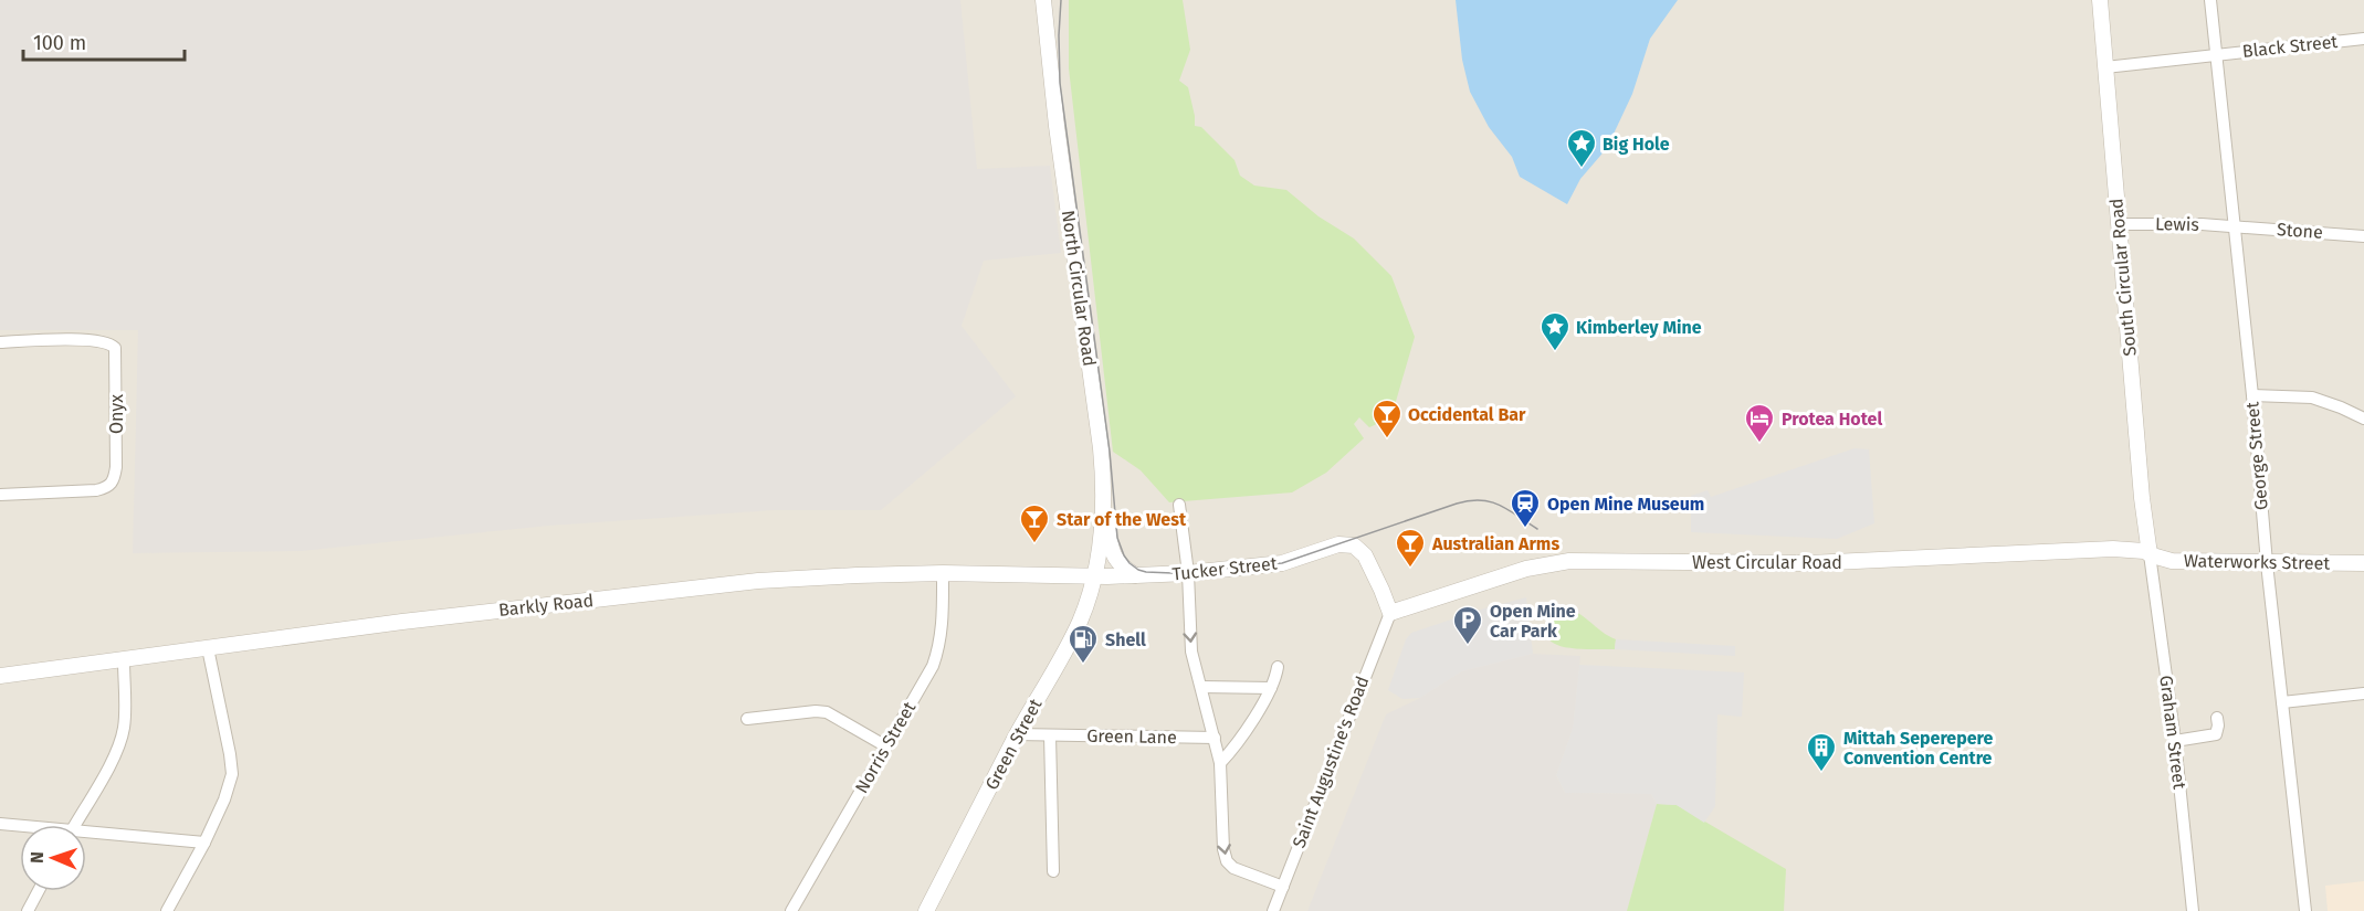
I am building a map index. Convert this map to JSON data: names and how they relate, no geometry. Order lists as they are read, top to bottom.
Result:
{
  "streets": {
    "street": [
      "Black Street",
      "Lewis",
      "Stone",
      "South Circular Road",
      "North Circular Road",
      "Onyx",
      "George Street",
      "West Circular Road",
      "Waterworks Street",
      "Tucker Street",
      "Barkly Road",
      "Graham Street",
      "Green Lane",
      "Green Street",
      "Norris Street",
      "Saint Augustine's Road"
    ]
  },
  "crossings": [
    ["Black Street", "South Circular Road"],
    ["Black Street", "George Street"],
    ["Lewis", "Stone"],
    ["Lewis", "South Circular Road"],
    ["Lewis", "George Street"],
    ["Stone", "George Street"],
    ["South Circular Road", "West Circular Road"],
    ["South Circular Road", "Waterworks Street"],
    ["South Circular Road", "Graham Street"],
    ["North Circular Road", "Tucker Street"],
    ["North Circular Road", "Barkly Road"],
    ["North Circular Road", "Green Street"],
    ["George Street", "Waterworks Street"],
    ["West Circular Road", "Waterworks Street"],
    ["West Circular Road", "Tucker Street"],
    ["West Circular Road", "Graham Street"],
    ["West Circular Road", "Saint Augustine's Road"],
    ["Waterworks Street", "Graham Street"],
    ["Tucker Street", "Barkly Road"],
    ["Tucker Street", "Green Street"],
    ["Tucker Street", "Saint Augustine's Road"],
    ["Barkly Road", "Green Street"],
    ["Barkly Road", "Norris Street"],
    ["Green Lane", "Green Street"]
  ],
  "places": {
    "place": ["Big Hole", "Kimberley Mine"],
    "bar": ["Occidental Bar", "Star of the West", "Australian Arms"],
    "hotel": ["Protea Hotel"],
    "station": ["Open Mine Museum"],
    "parking": ["Open Mine Car Park"],
    "fuel station": ["Shell"],
    "building": ["Mittah Seperepere Convention Centre"]
  },
  "scale_bar": "100 m",
  "north": "left"
}
